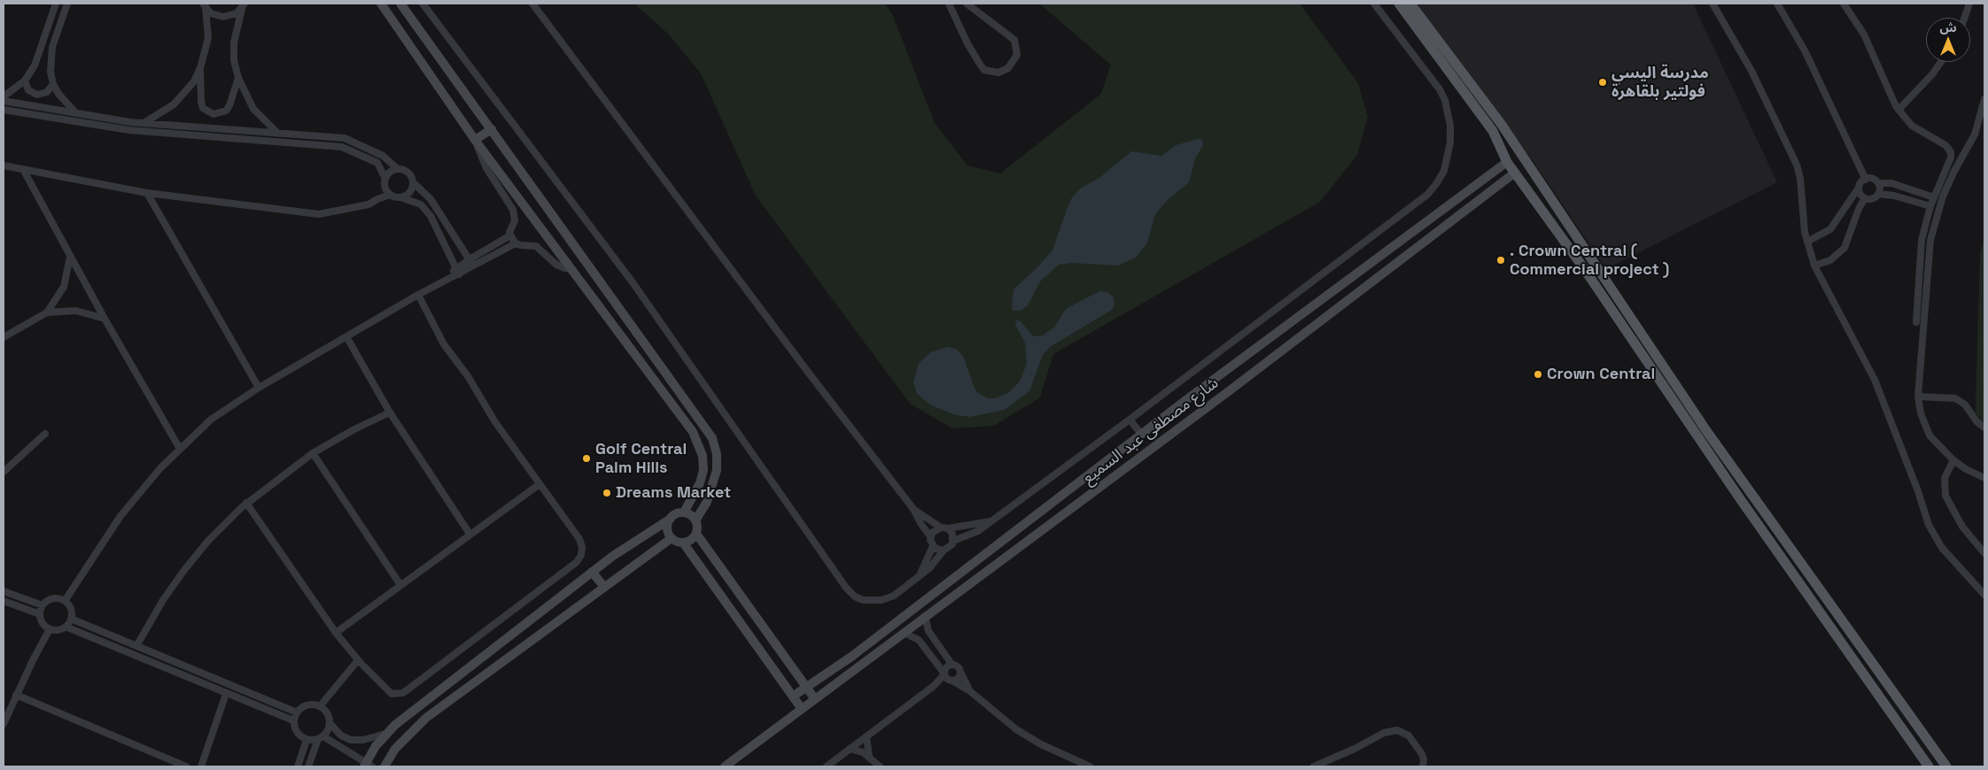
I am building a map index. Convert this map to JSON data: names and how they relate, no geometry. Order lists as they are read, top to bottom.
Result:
{
  "streets": {
    "street": ["شارع مصطفى عبد السميع"]
  },
  "places": [
    "مدرسة اليسي فولتير بلقاهرة",
    ". Crown Central ( Commercial project )",
    "Crown Central",
    "Golf Central Palm Hills",
    "Dreams Market"
  ],
  "north": "top"
}
